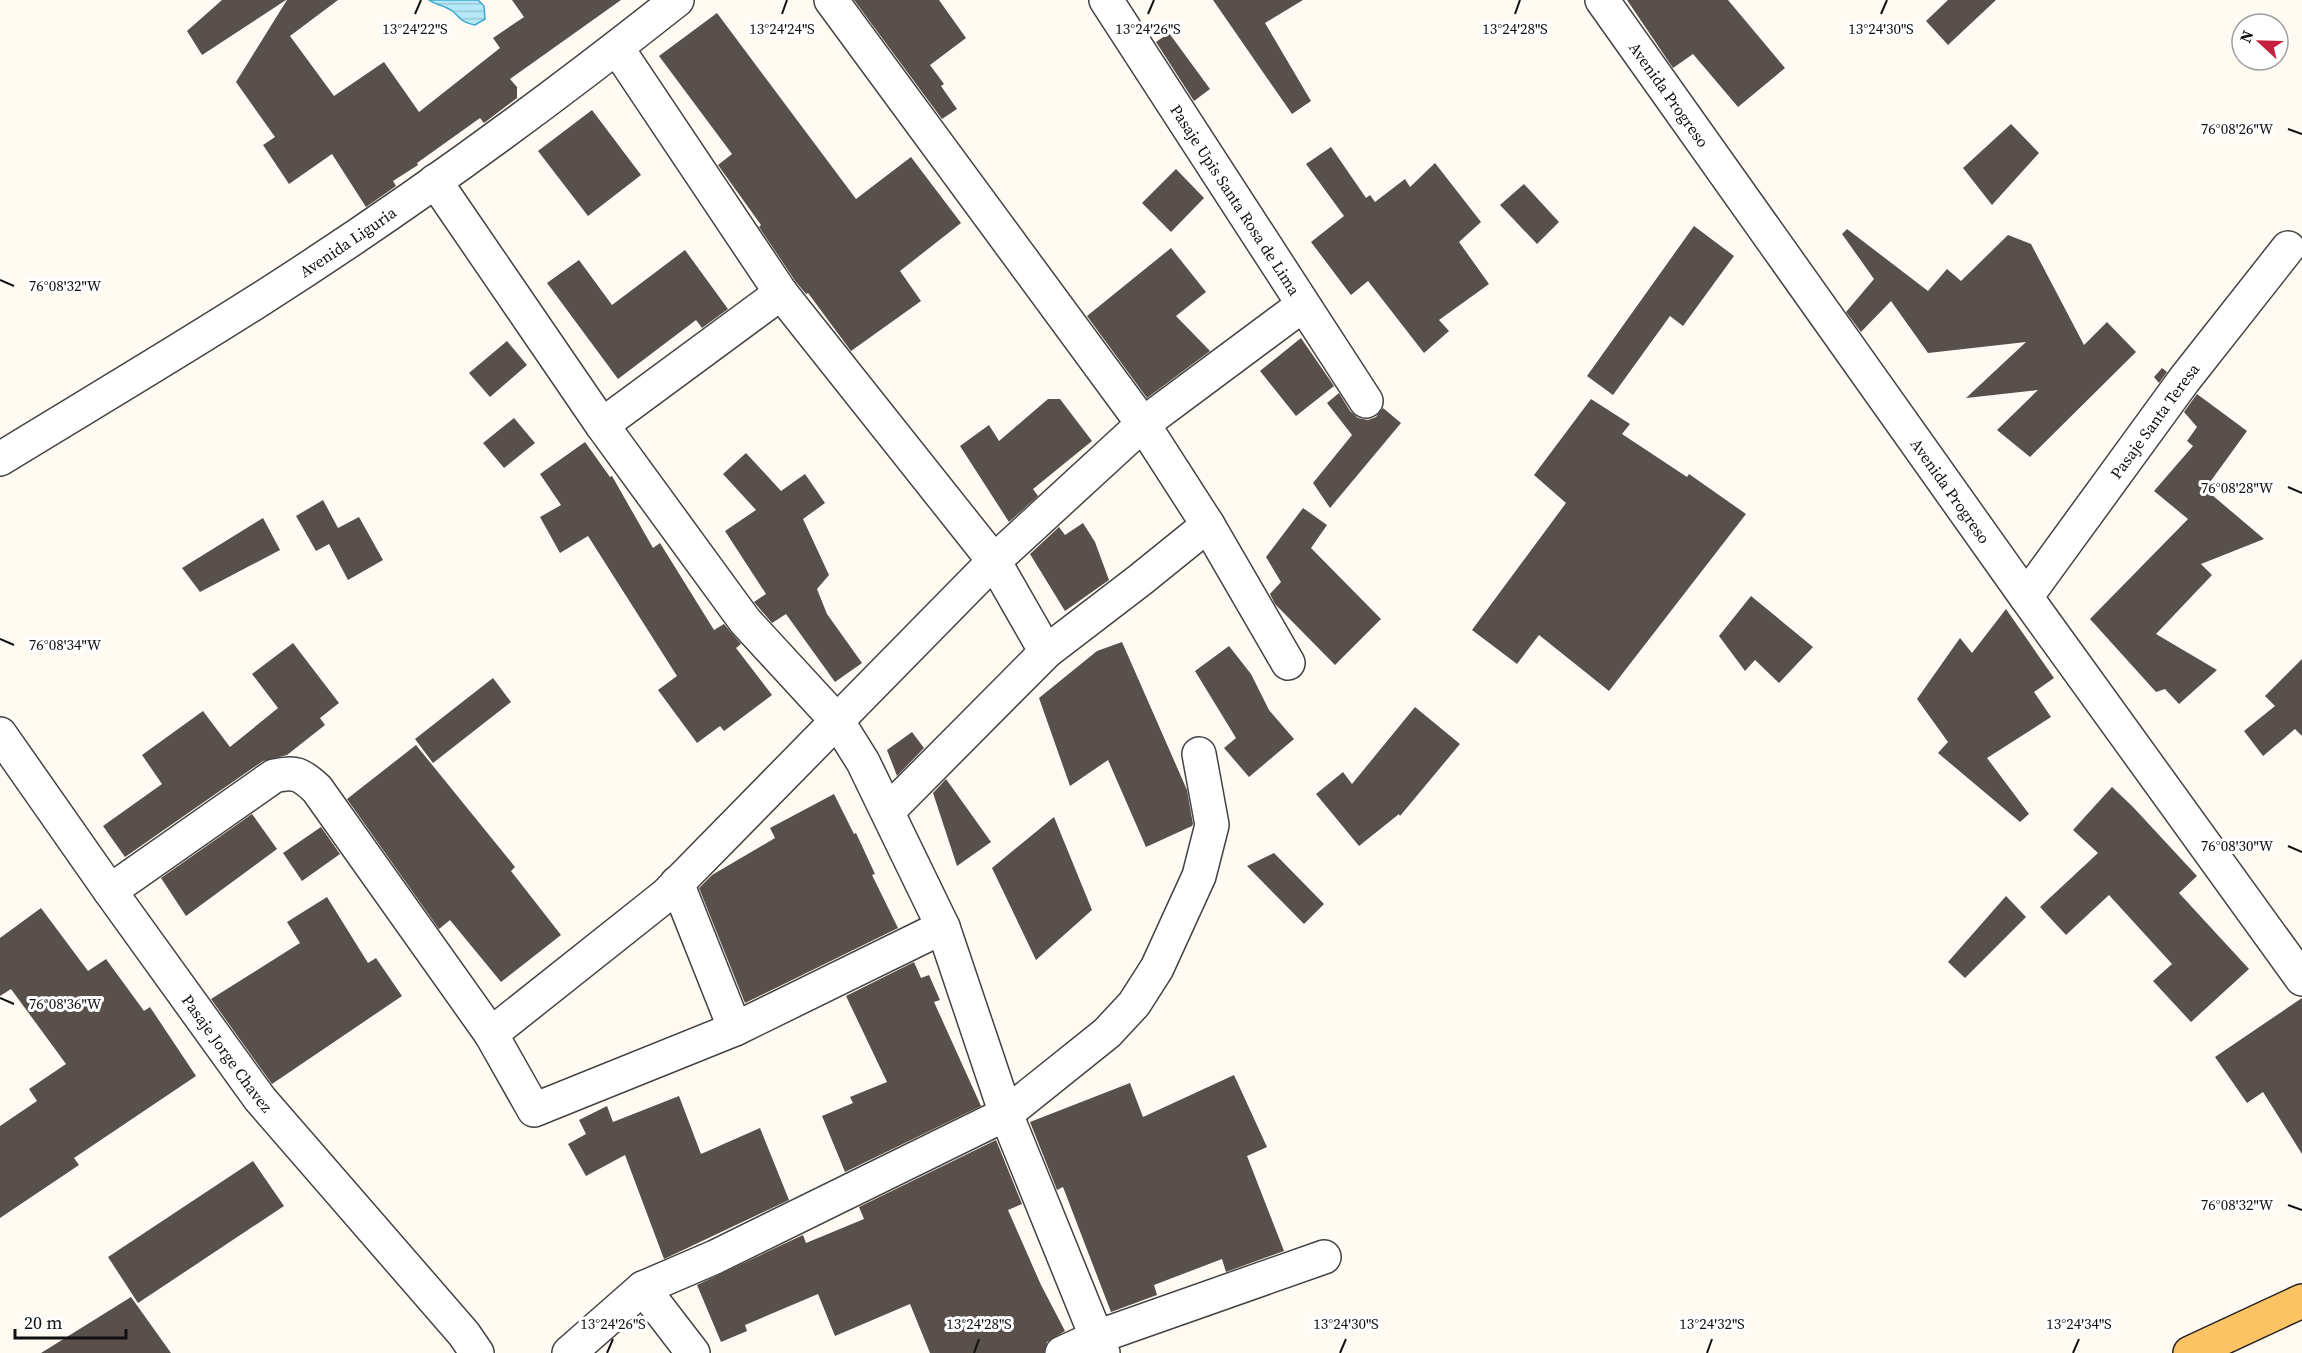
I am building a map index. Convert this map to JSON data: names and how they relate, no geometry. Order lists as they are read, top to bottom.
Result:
{
  "streets": {
    "street": [
      "Avenida Progreso",
      "Pasaje Upis Santa Rosa de Lima",
      "Avenida Liguria",
      "Pasaje Santa Teresa",
      "Pasaje Jorge Chavez"
    ]
  },
  "crossings": [
    ["Avenida Progreso", "Pasaje Santa Teresa"]
  ],
  "scale_bar": "20 m",
  "north": "left",
  "coordinates": [
    "13°24'22\"S",
    "13°24'24\"S",
    "13°24'26\"S",
    "13°24'28\"S",
    "13°24'30\"S",
    "76°08'26\"W",
    "76°08'32\"W",
    "76°08'28\"W",
    "76°08'34\"W",
    "76°08'30\"W",
    "76°08'36\"W",
    "13°24'32\"S",
    "13°24'34\"S"
  ]
}
